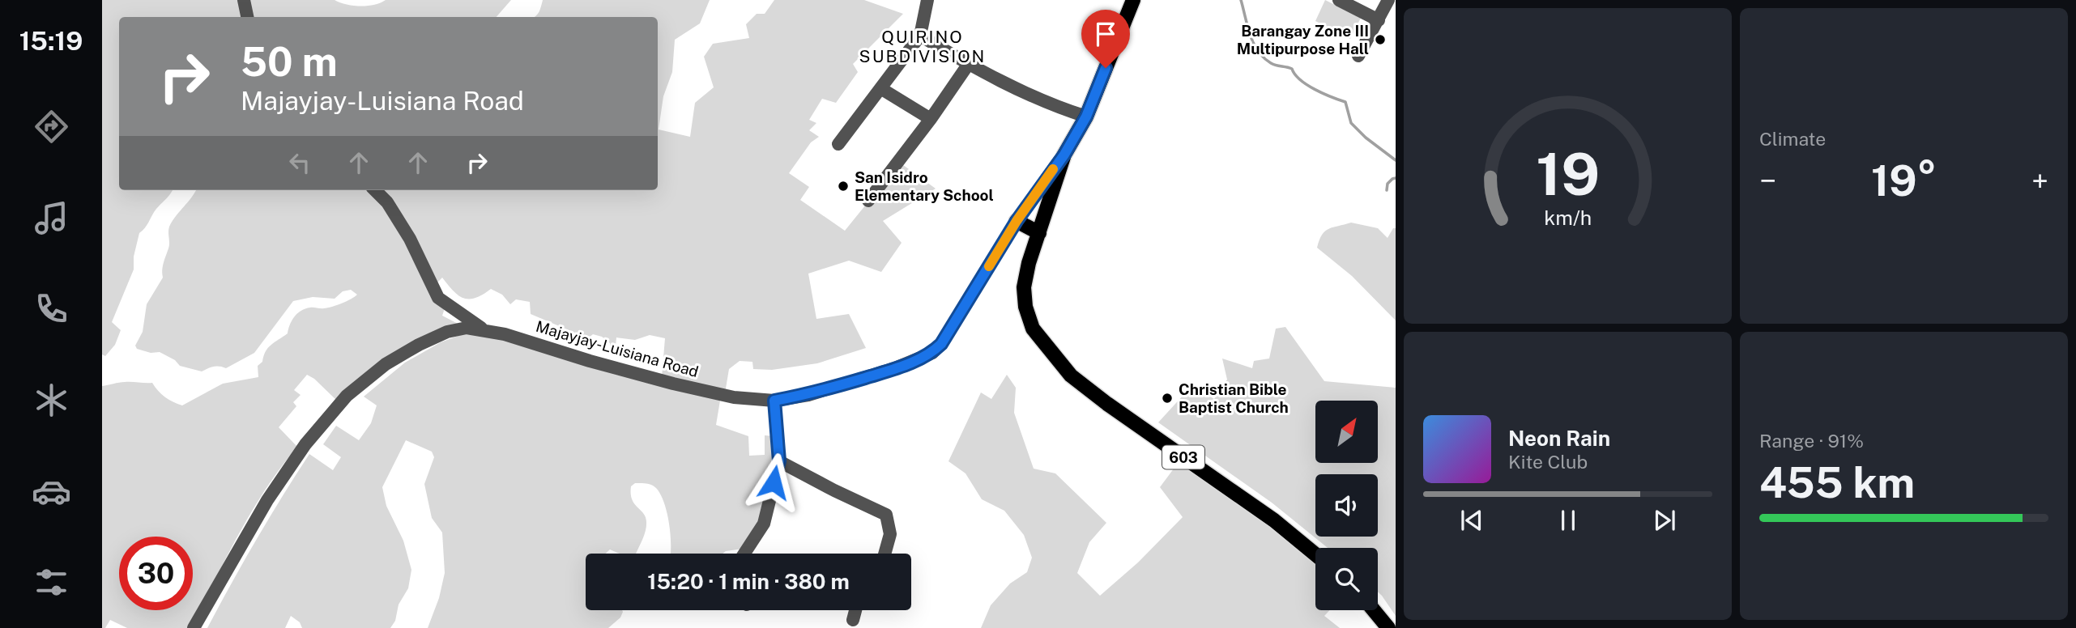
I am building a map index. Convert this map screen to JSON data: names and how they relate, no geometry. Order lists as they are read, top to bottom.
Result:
{
  "streets": {
    "main road": ["603"],
    "street": ["Majayjay-Luisiana Road"]
  },
  "crossings": [
    ["Majayjay-Luisiana Road", "603"]
  ],
  "districts": ["QUIRINO SUBDIVISION"],
  "places": ["Barangay Zone III Multipurpose Hall", "San Isidro Elementary School", "Christian Bible Baptist Church"],
  "north": "top right",
  "page": {
    "tabs": "15:19",
    "tile": [
      "Climate",
      ["Range · 91%", "455 km"]
    ],
    "turn": ["50 m", "Majayjay-Luisiana Road"],
    "heat": ["−", "19°", "+"],
    "song": ["Neon Rain", "Kite Club"],
    "limit": "30",
    "trip": "15:20 · 1 min · 380 m",
    "gauge": ["19", "km/h"]
  }
}
